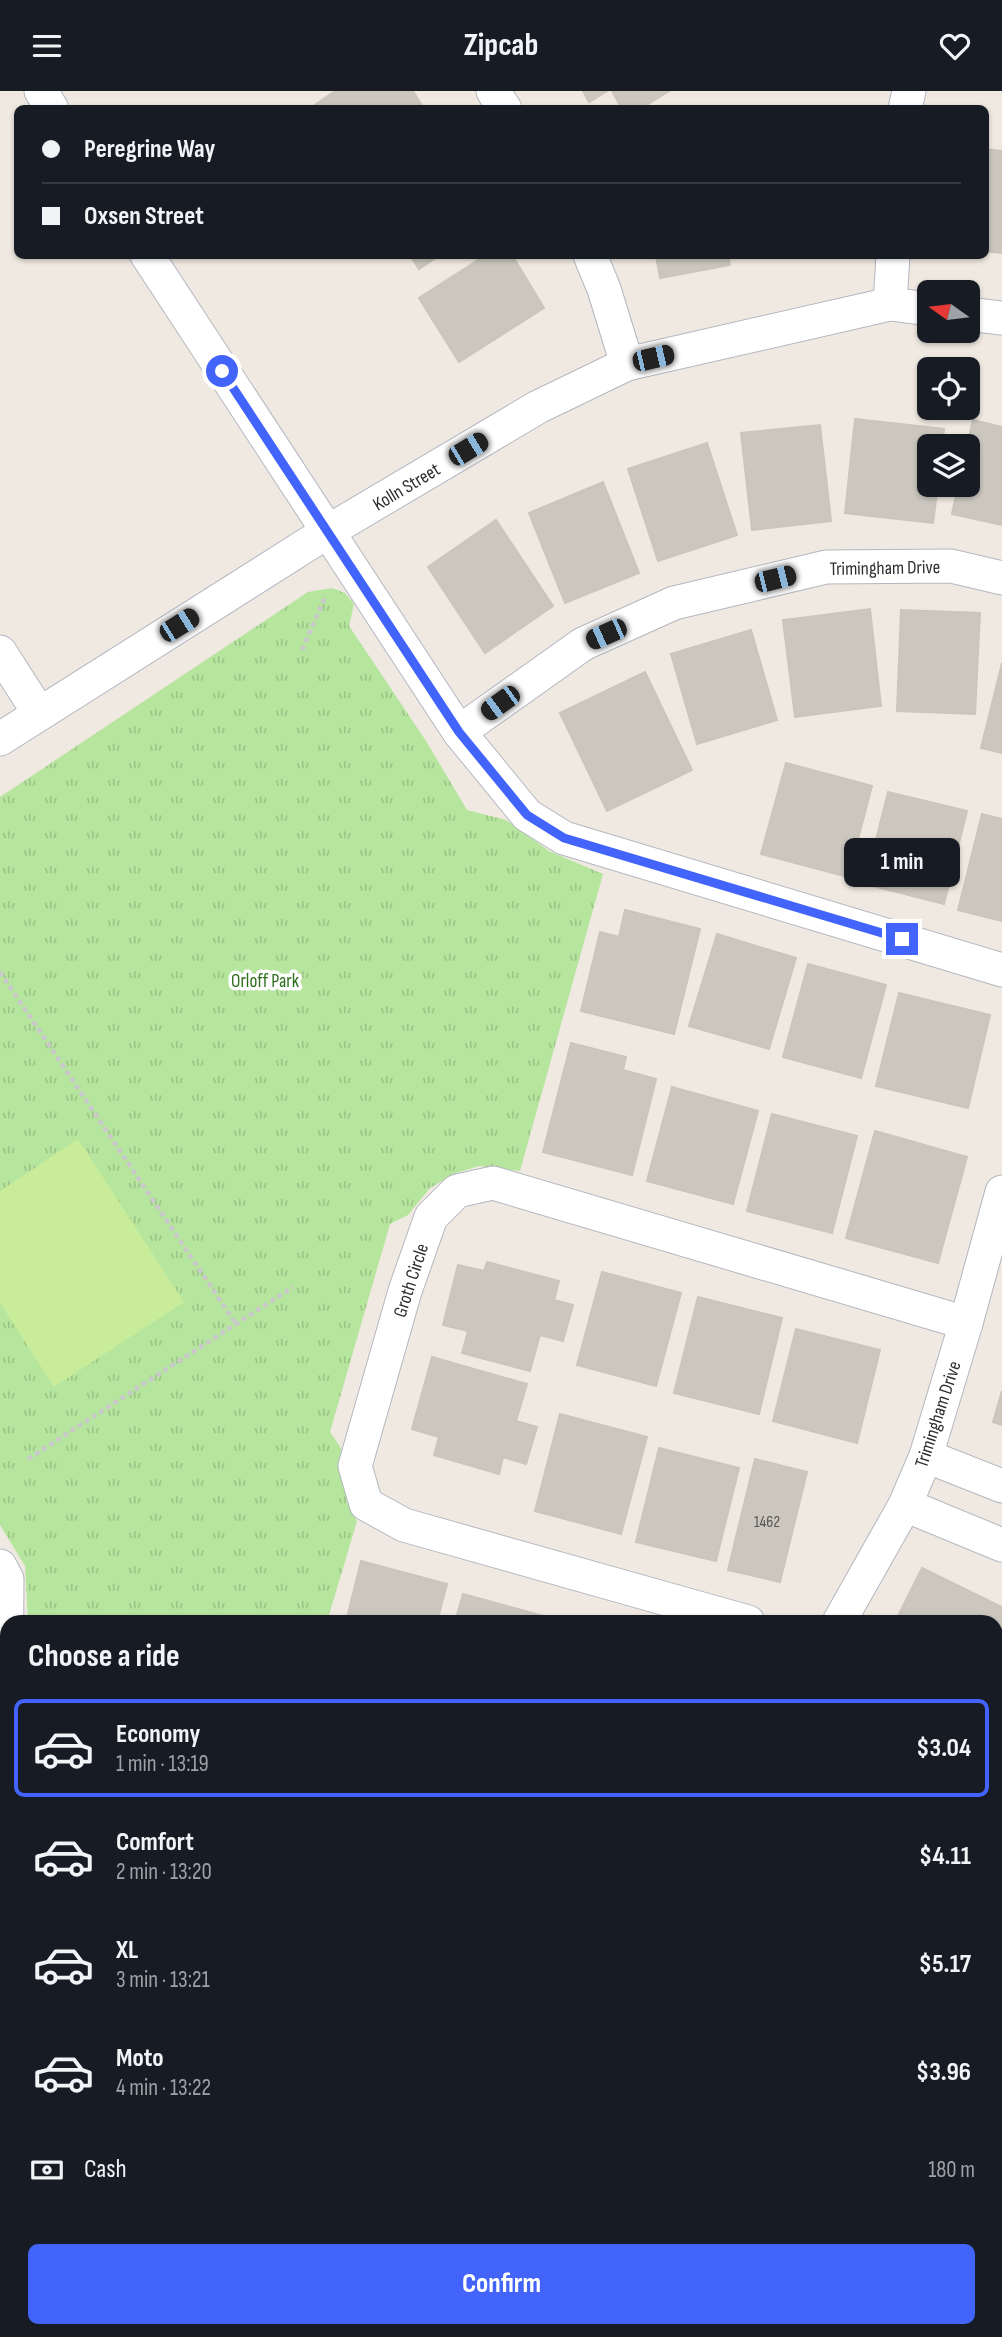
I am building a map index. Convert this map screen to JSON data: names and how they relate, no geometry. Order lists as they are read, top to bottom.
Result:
{
  "streets": {
    "street": ["Kolln Street", "Trimingham Drive", "Groth Circle"]
  },
  "crossings": [
    ["Trimingham Drive", "Groth Circle"]
  ],
  "parks": ["Orloff Park"],
  "house_numbers": ["1462"],
  "north": "left",
  "page": {
    "header": "Zipcab",
    "banner": ["Peregrine Way", "Oxsen Street"],
    "bubble": "1 min",
    "heading": "Choose a ride",
    "list": [
      {
        "name": "Economy",
        "note": "1 min · 13:19",
        "value": "$3.04"
      },
      {
        "name": "Comfort",
        "note": "2 min · 13:20",
        "value": "$4.11"
      },
      {
        "name": "XL",
        "note": "3 min · 13:21",
        "value": "$5.17"
      },
      {
        "name": "Moto",
        "note": "4 min · 13:22",
        "value": "$3.96"
      }
    ],
    "pay": ["Cash", "180 m"],
    "buttons": "Confirm"
  }
}
